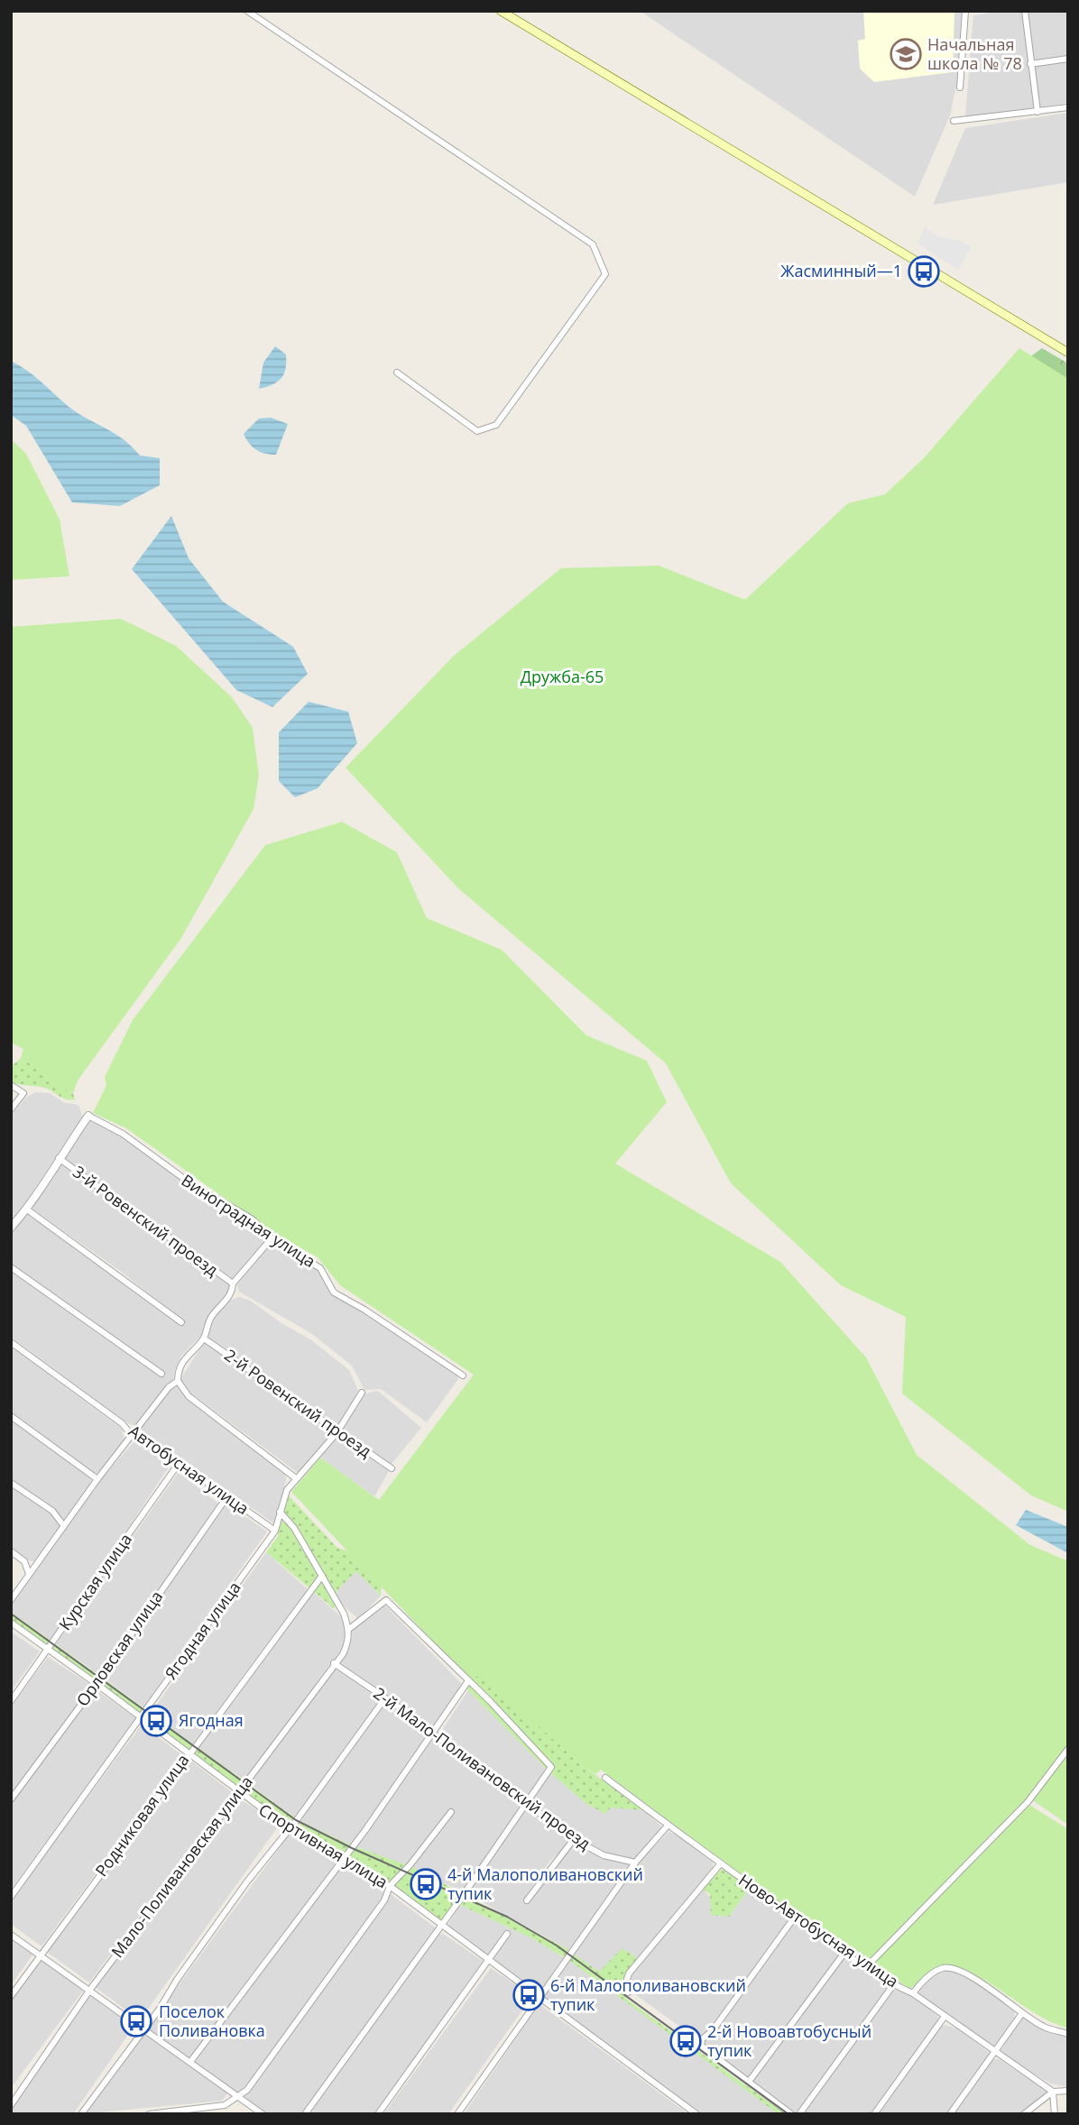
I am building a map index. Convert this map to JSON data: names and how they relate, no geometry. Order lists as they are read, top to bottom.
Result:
{
  "streets": {
    "street": [
      "3-й Ровенский проезд",
      "Виноградная улица",
      "2-й Ровенский проезд",
      "Автобусная улица",
      "Курская улица",
      "Ягодная улица",
      "Орловская улица",
      "2-й Мало-Поливановский проезд",
      "Родниковая улица",
      "Спортивная улица",
      "Мало-Поливановская улица",
      "Ново-Автобусная улица"
    ]
  },
  "crossings": [
    ["2-й Ровенский проезд", "Ягодная улица"],
    ["Автобусная улица", "Курская улица"],
    ["Автобусная улица", "Ягодная улица"],
    ["Автобусная улица", "Орловская улица"],
    ["Курская улица", "Спортивная улица"],
    ["Ягодная улица", "Спортивная улица"],
    ["Орловская улица", "Спортивная улица"],
    ["2-й Мало-Поливановский проезд", "Мало-Поливановская улица"],
    ["Родниковая улица", "Спортивная улица"],
    ["Спортивная улица", "Мало-Поливановская улица"]
  ],
  "parks": ["Дружба-65"],
  "places": {
    "school or university": ["Начальная школа № 78"],
    "bus stop": [
      "Жасминный—1",
      "Ягодная",
      "4-й Малополивановский тупик",
      "6-й Малополивановский тупик",
      "Поселок Поливановка",
      "2-й Новоавтобусный тупик"
    ]
  }
}
